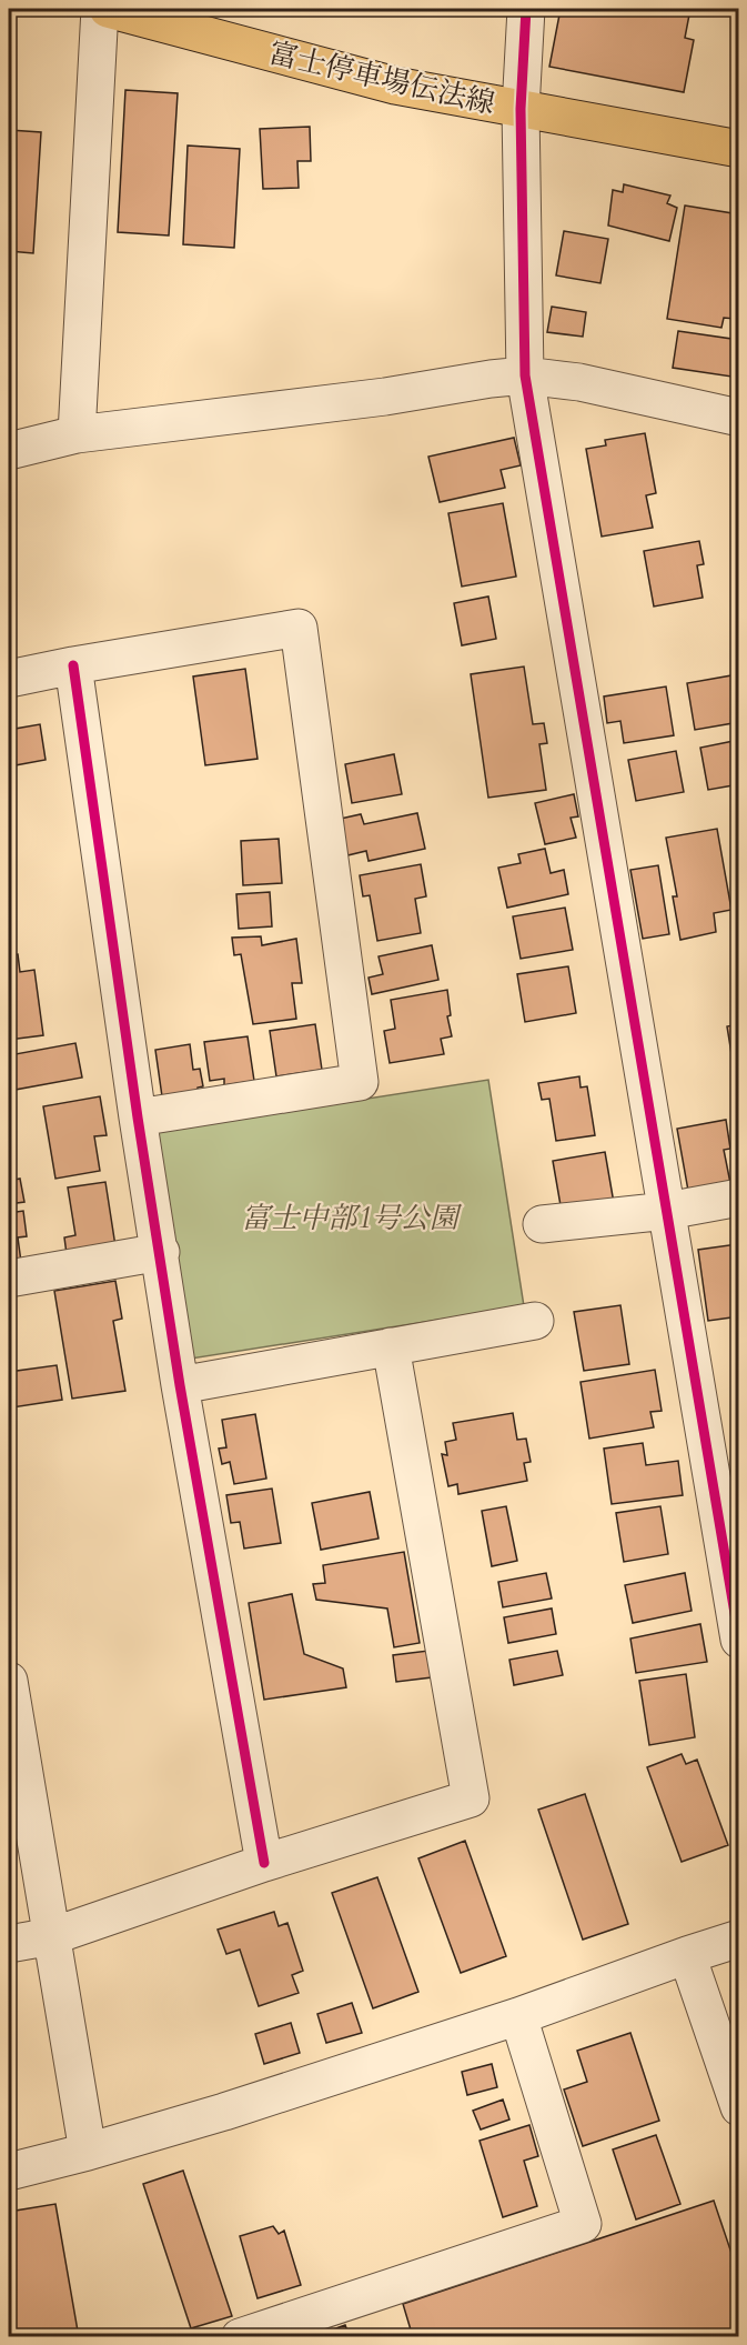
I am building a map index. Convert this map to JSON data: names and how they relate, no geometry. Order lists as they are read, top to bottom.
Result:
{
  "streets": {
    "main road": ["富士停車場伝法線"]
  },
  "parks": ["富士中部1号公園"]
}
